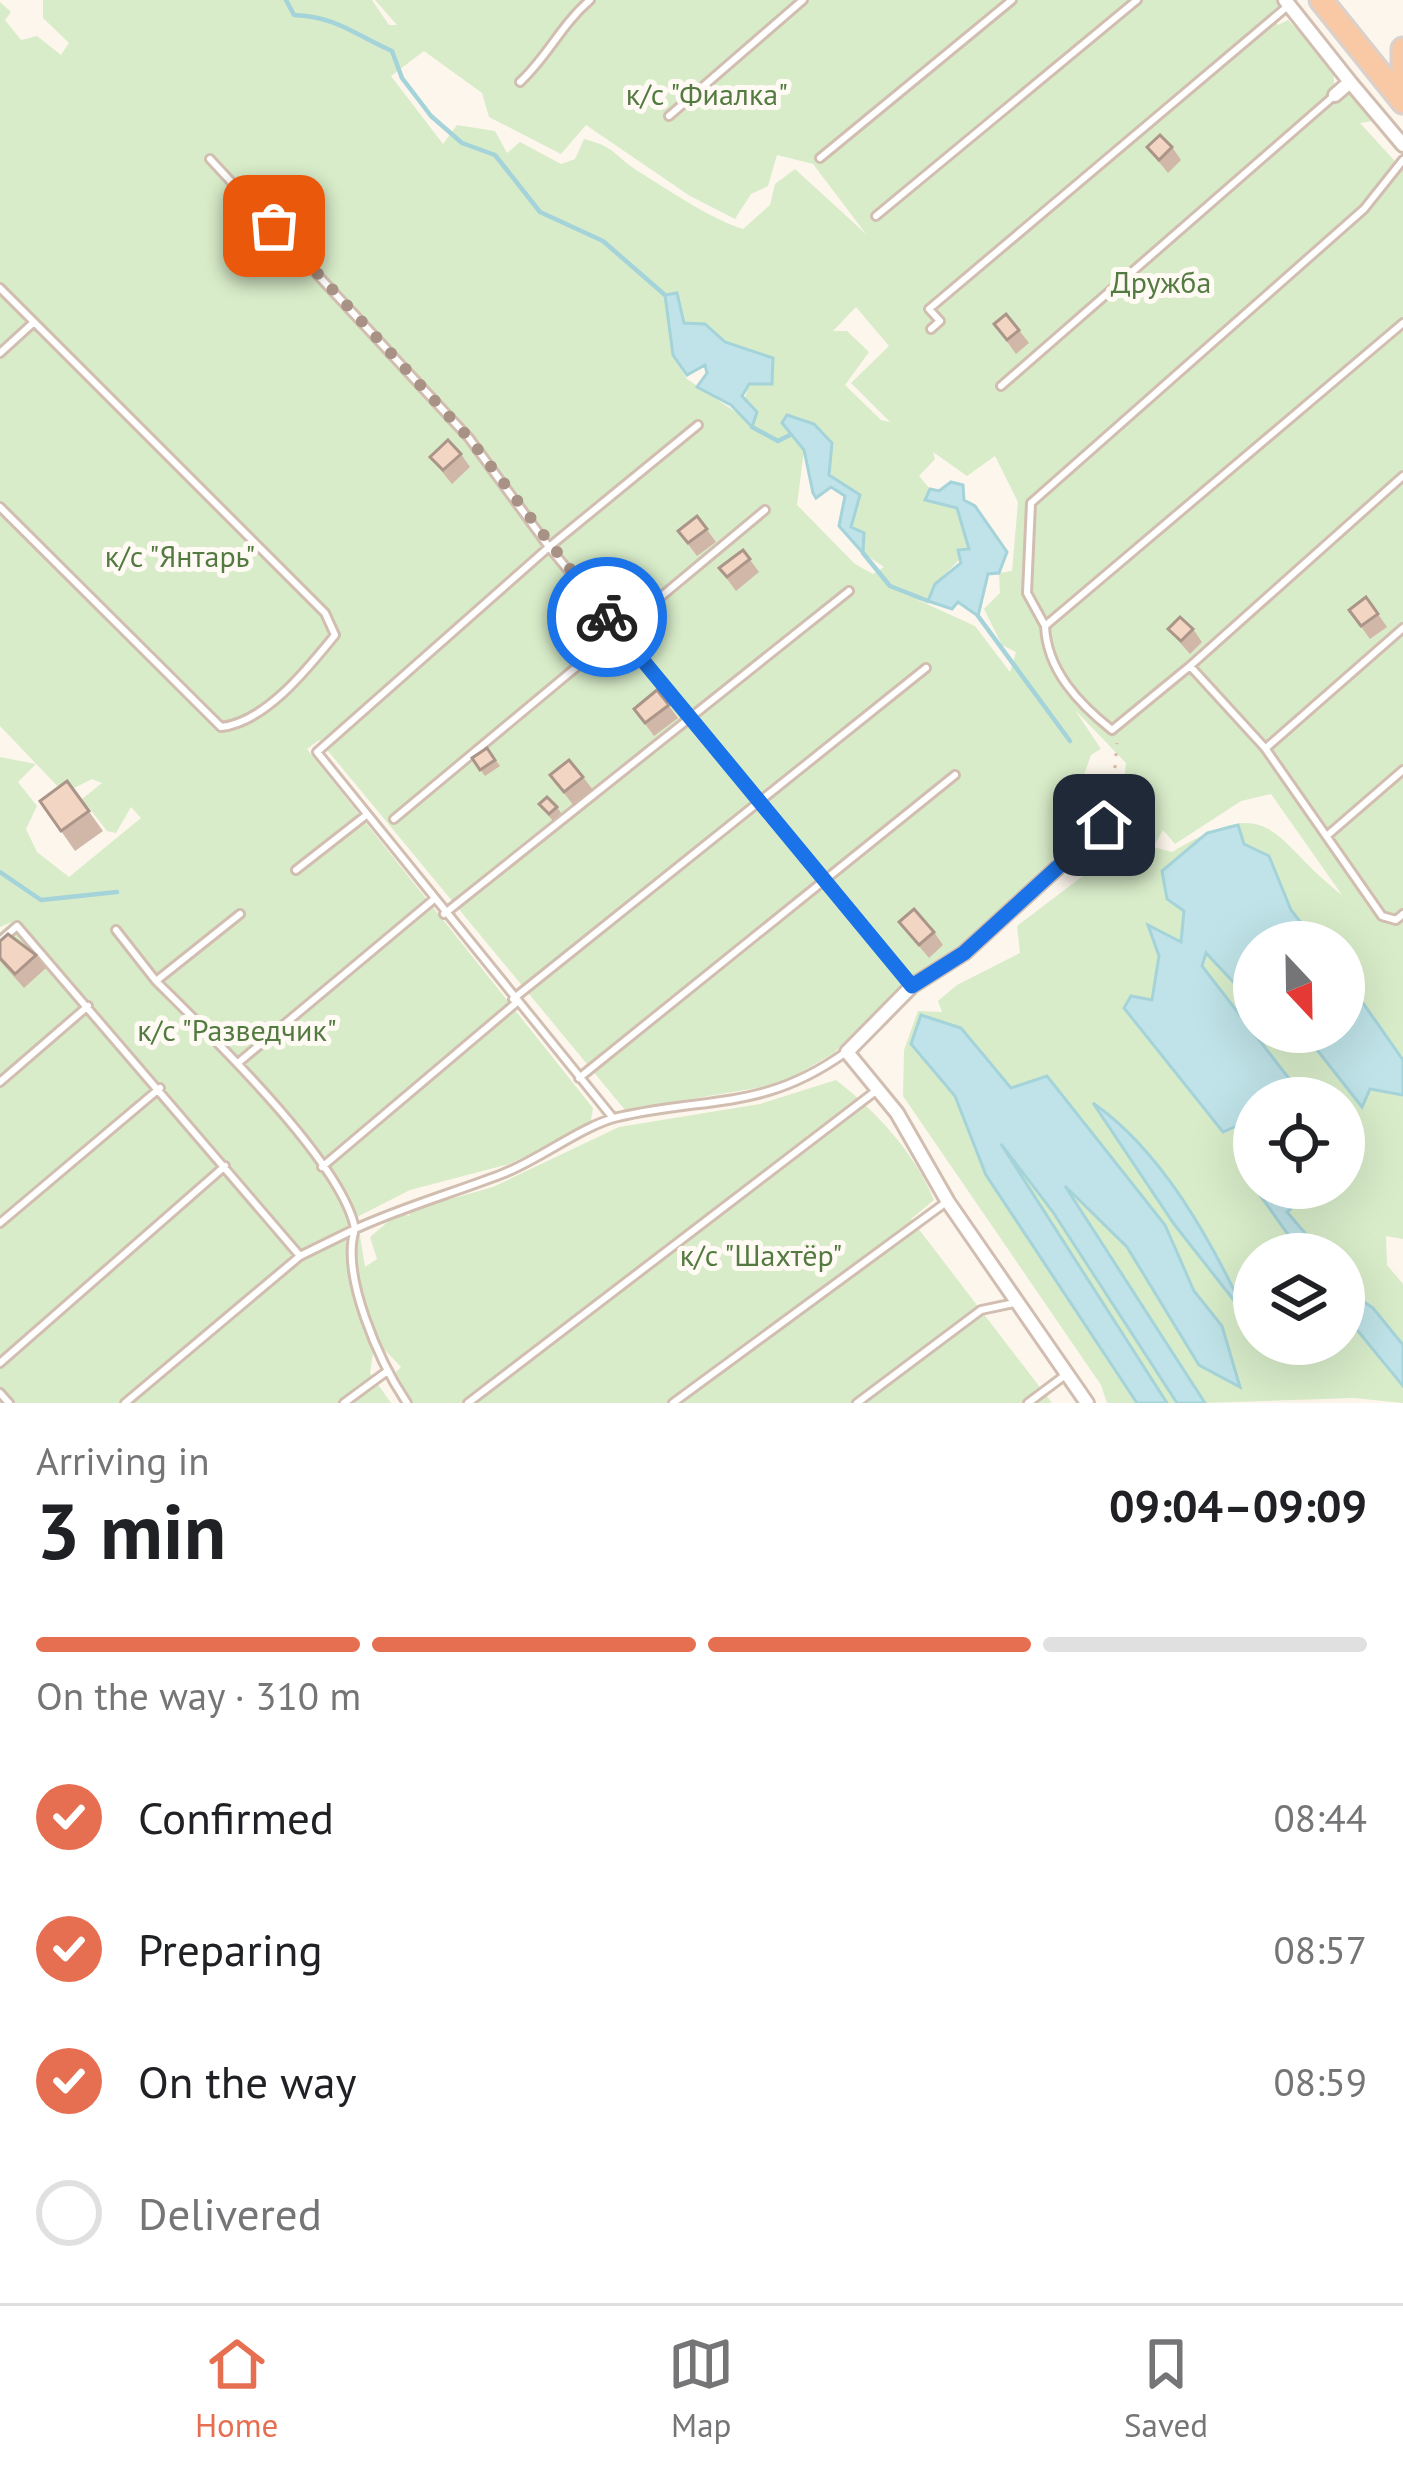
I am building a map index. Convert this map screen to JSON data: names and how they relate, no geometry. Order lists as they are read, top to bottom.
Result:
{
  "parks": [
    "к/с \"Фиалка\"",
    "Дружба",
    "к/с \"Янтарь\"",
    "к/с \"Разведчик\"",
    "к/с \"Шахтёр\""
  ],
  "north": "bottom",
  "page": {
    "heading": ["3 min", "Arriving in", "09:04–09:09"],
    "bar": "On the way · 310 m",
    "list": [
      ["Confirmed", "08:44"],
      ["Preparing", "08:57"],
      ["On the way", "08:59"],
      "Delivered"
    ],
    "tabs": ["Home", "Map", "Saved"]
  }
}
